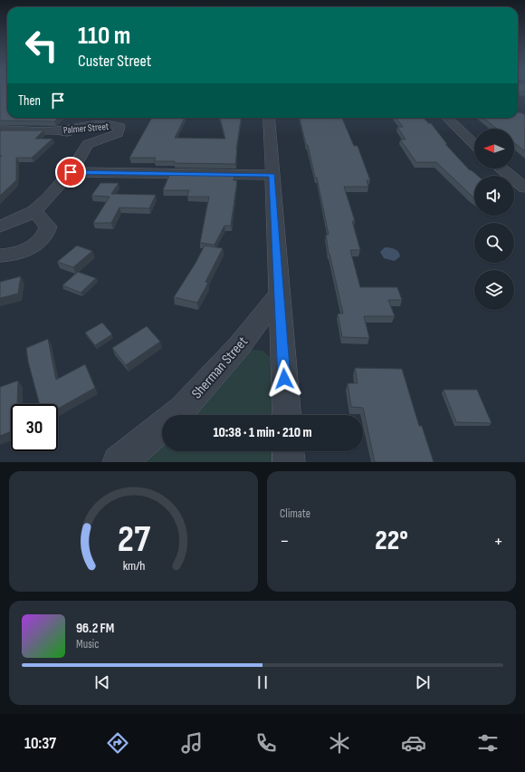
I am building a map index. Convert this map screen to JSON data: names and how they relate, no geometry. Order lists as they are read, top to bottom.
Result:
{
  "streets": {
    "street": ["Palmer Street", "Sherman Street"]
  },
  "north": "left",
  "page": {
    "turn": ["110 m", "Custer Street"],
    "then": "Then",
    "limit": "30",
    "trip": "10:38 · 1 min · 210 m",
    "tile": "Climate",
    "heat": ["−", "22°", "+"],
    "song": ["96.2 FM", "Music"],
    "tabs": "10:37",
    "gauge": ["27", "km/h"]
  }
}
